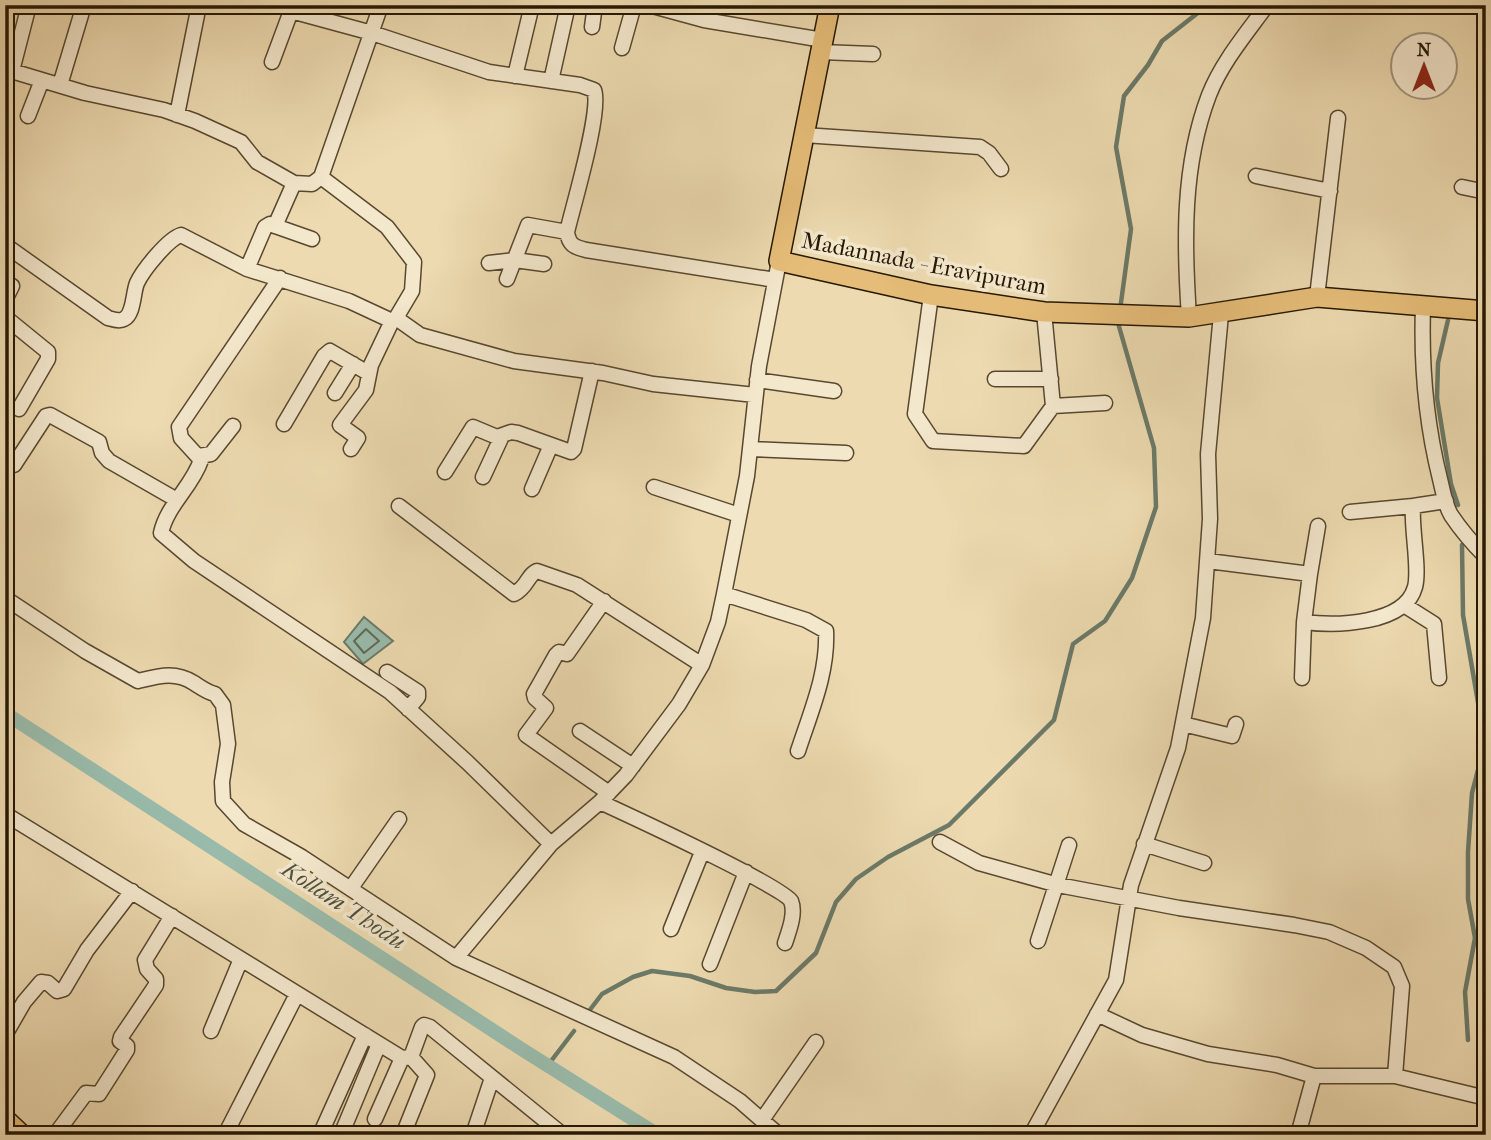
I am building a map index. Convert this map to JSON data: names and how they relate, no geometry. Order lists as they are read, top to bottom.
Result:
{
  "streets": {
    "main road": ["Madannada - Eravipuram"]
  },
  "water": ["Kollam Thodu"],
  "north": "top"
}
